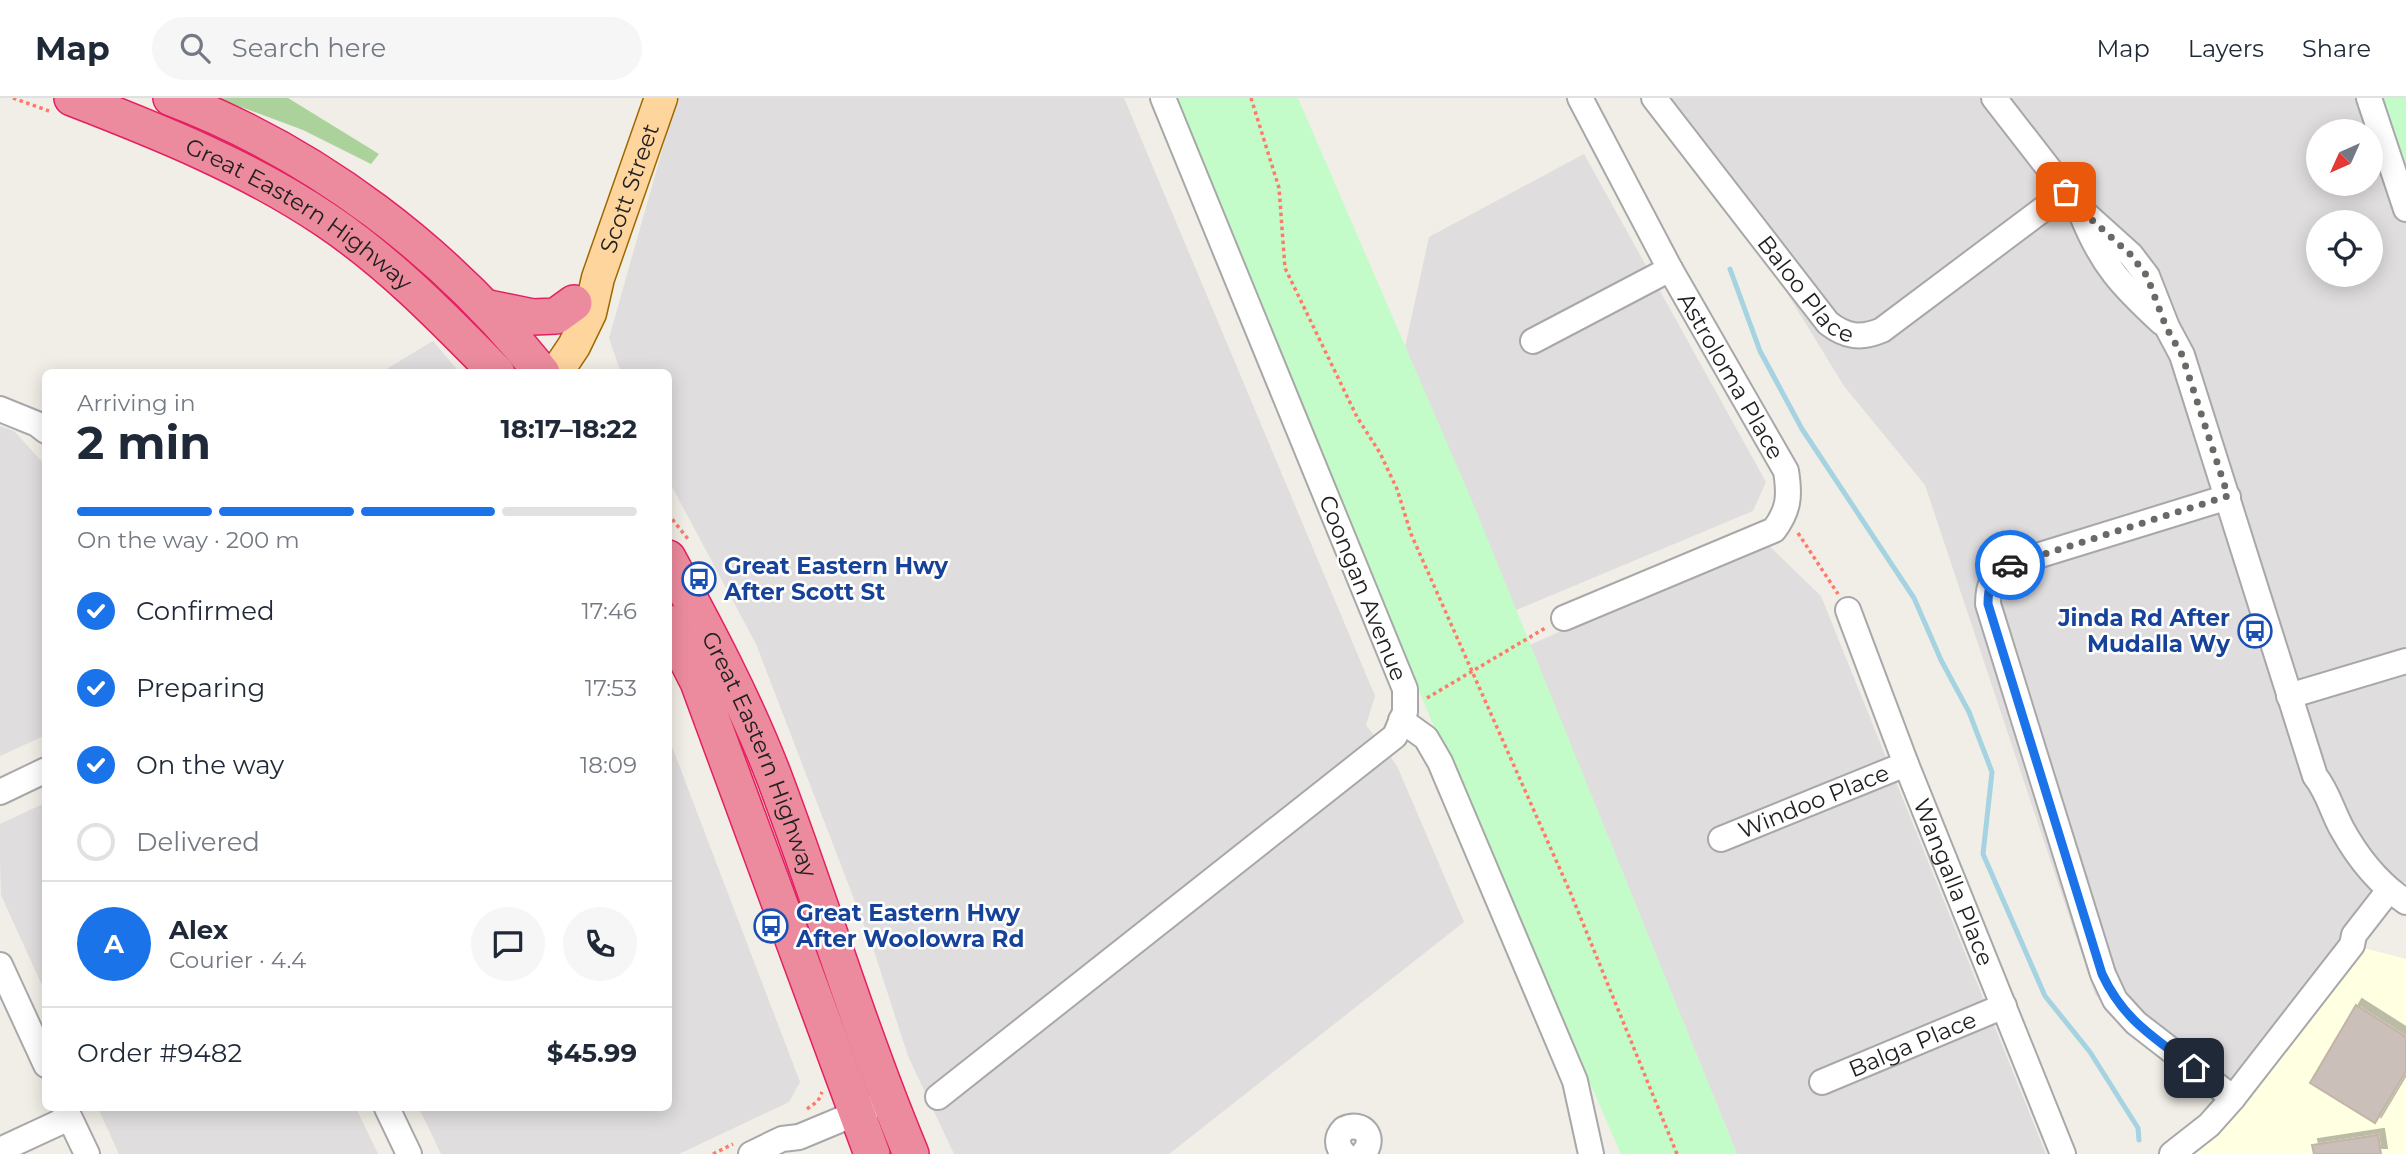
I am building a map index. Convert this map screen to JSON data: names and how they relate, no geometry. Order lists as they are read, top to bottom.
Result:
{
  "streets": {
    "highway": ["Great Eastern Highway"],
    "main road": ["Scott Street"],
    "street": [
      "Baloo Place",
      "Astroloma Place",
      "Coongan Avenue",
      "Windoo Place",
      "Wangalla Place",
      "Balga Place"
    ]
  },
  "crossings": [
    ["Windoo Place", "Wangalla Place"],
    ["Wangalla Place", "Balga Place"]
  ],
  "places": {
    "bus stop": ["Great Eastern Hwy After Scott St", "Jinda Rd After Mudalla Wy", "Great Eastern Hwy After Woolowra Rd"]
  },
  "north": "bottom left",
  "page": {
    "header": "Map",
    "search": "Search here",
    "nav": ["Map", "Layers", "Share"],
    "heading": ["2 min", "Arriving in", "18:17–18:22"],
    "panel": [
      "Alex",
      "Courier · 4.4",
      "Order #9482",
      "$45.99"
    ],
    "bar": "On the way · 200 m",
    "list": [
      ["Confirmed", "17:46"],
      ["Preparing", "17:53"],
      ["On the way", "18:09"],
      "Delivered"
    ],
    "round": "A"
  }
}
